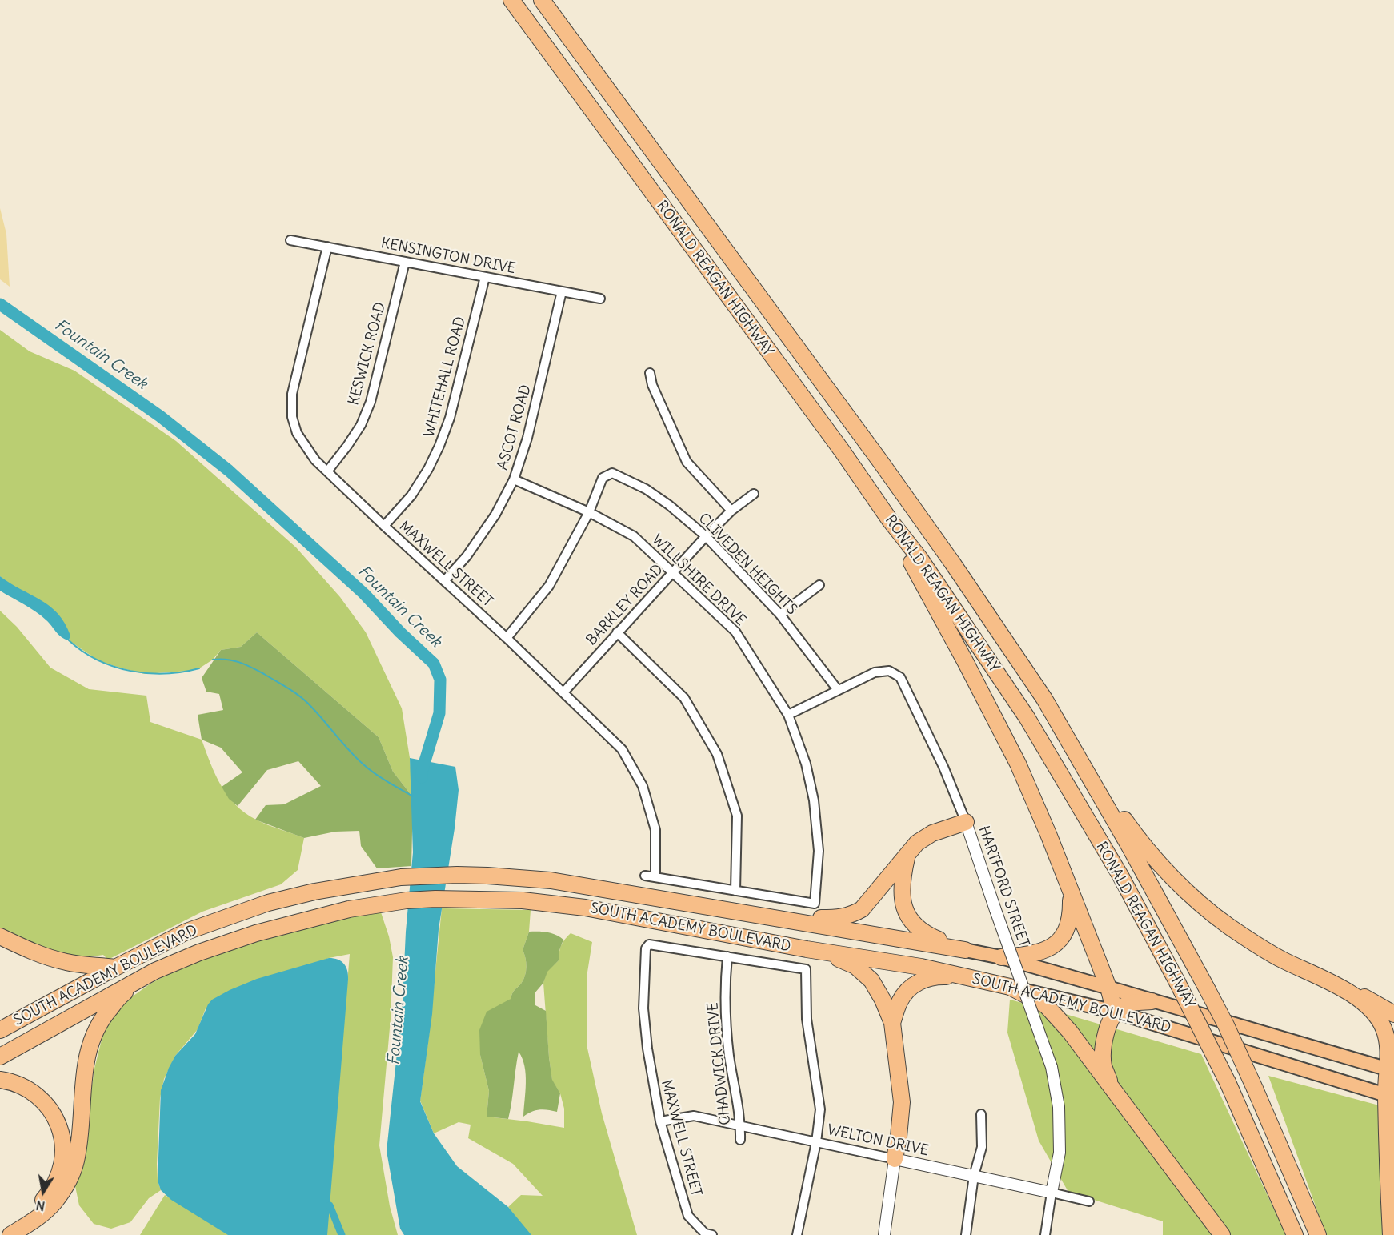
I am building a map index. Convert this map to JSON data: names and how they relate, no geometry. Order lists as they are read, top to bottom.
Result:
{
  "streets": {
    "highway": ["RONALD REAGAN HIGHWAY", "SOUTH ACADEMY BOULEVARD"],
    "street": [
      "KENSINGTON DRIVE",
      "KESWICK ROAD",
      "WHITEHALL ROAD",
      "ASCOT ROAD",
      "MAXWELL STREET",
      "CLIVEDEN HEIGHTS",
      "WILLSHIRE DRIVE",
      "BARKLEY ROAD",
      "HARTFORD STREET",
      "CHADWICK DRIVE",
      "WELTON DRIVE"
    ]
  },
  "crossings": [
    ["KENSINGTON DRIVE", "KESWICK ROAD"],
    ["KENSINGTON DRIVE", "WHITEHALL ROAD"],
    ["KENSINGTON DRIVE", "ASCOT ROAD"],
    ["KENSINGTON DRIVE", "MAXWELL STREET"],
    ["KESWICK ROAD", "MAXWELL STREET"],
    ["WHITEHALL ROAD", "MAXWELL STREET"],
    ["ASCOT ROAD", "MAXWELL STREET"],
    ["ASCOT ROAD", "WILLSHIRE DRIVE"],
    ["MAXWELL STREET", "BARKLEY ROAD"],
    ["MAXWELL STREET", "CHADWICK DRIVE"],
    ["MAXWELL STREET", "WELTON DRIVE"],
    ["CLIVEDEN HEIGHTS", "WILLSHIRE DRIVE"],
    ["CLIVEDEN HEIGHTS", "BARKLEY ROAD"],
    ["CLIVEDEN HEIGHTS", "HARTFORD STREET"],
    ["WILLSHIRE DRIVE", "BARKLEY ROAD"],
    ["WILLSHIRE DRIVE", "HARTFORD STREET"],
    ["HARTFORD STREET", "WELTON DRIVE"],
    ["CHADWICK DRIVE", "WELTON DRIVE"]
  ],
  "water": ["Fountain Creek"],
  "north": "bottom"
}
